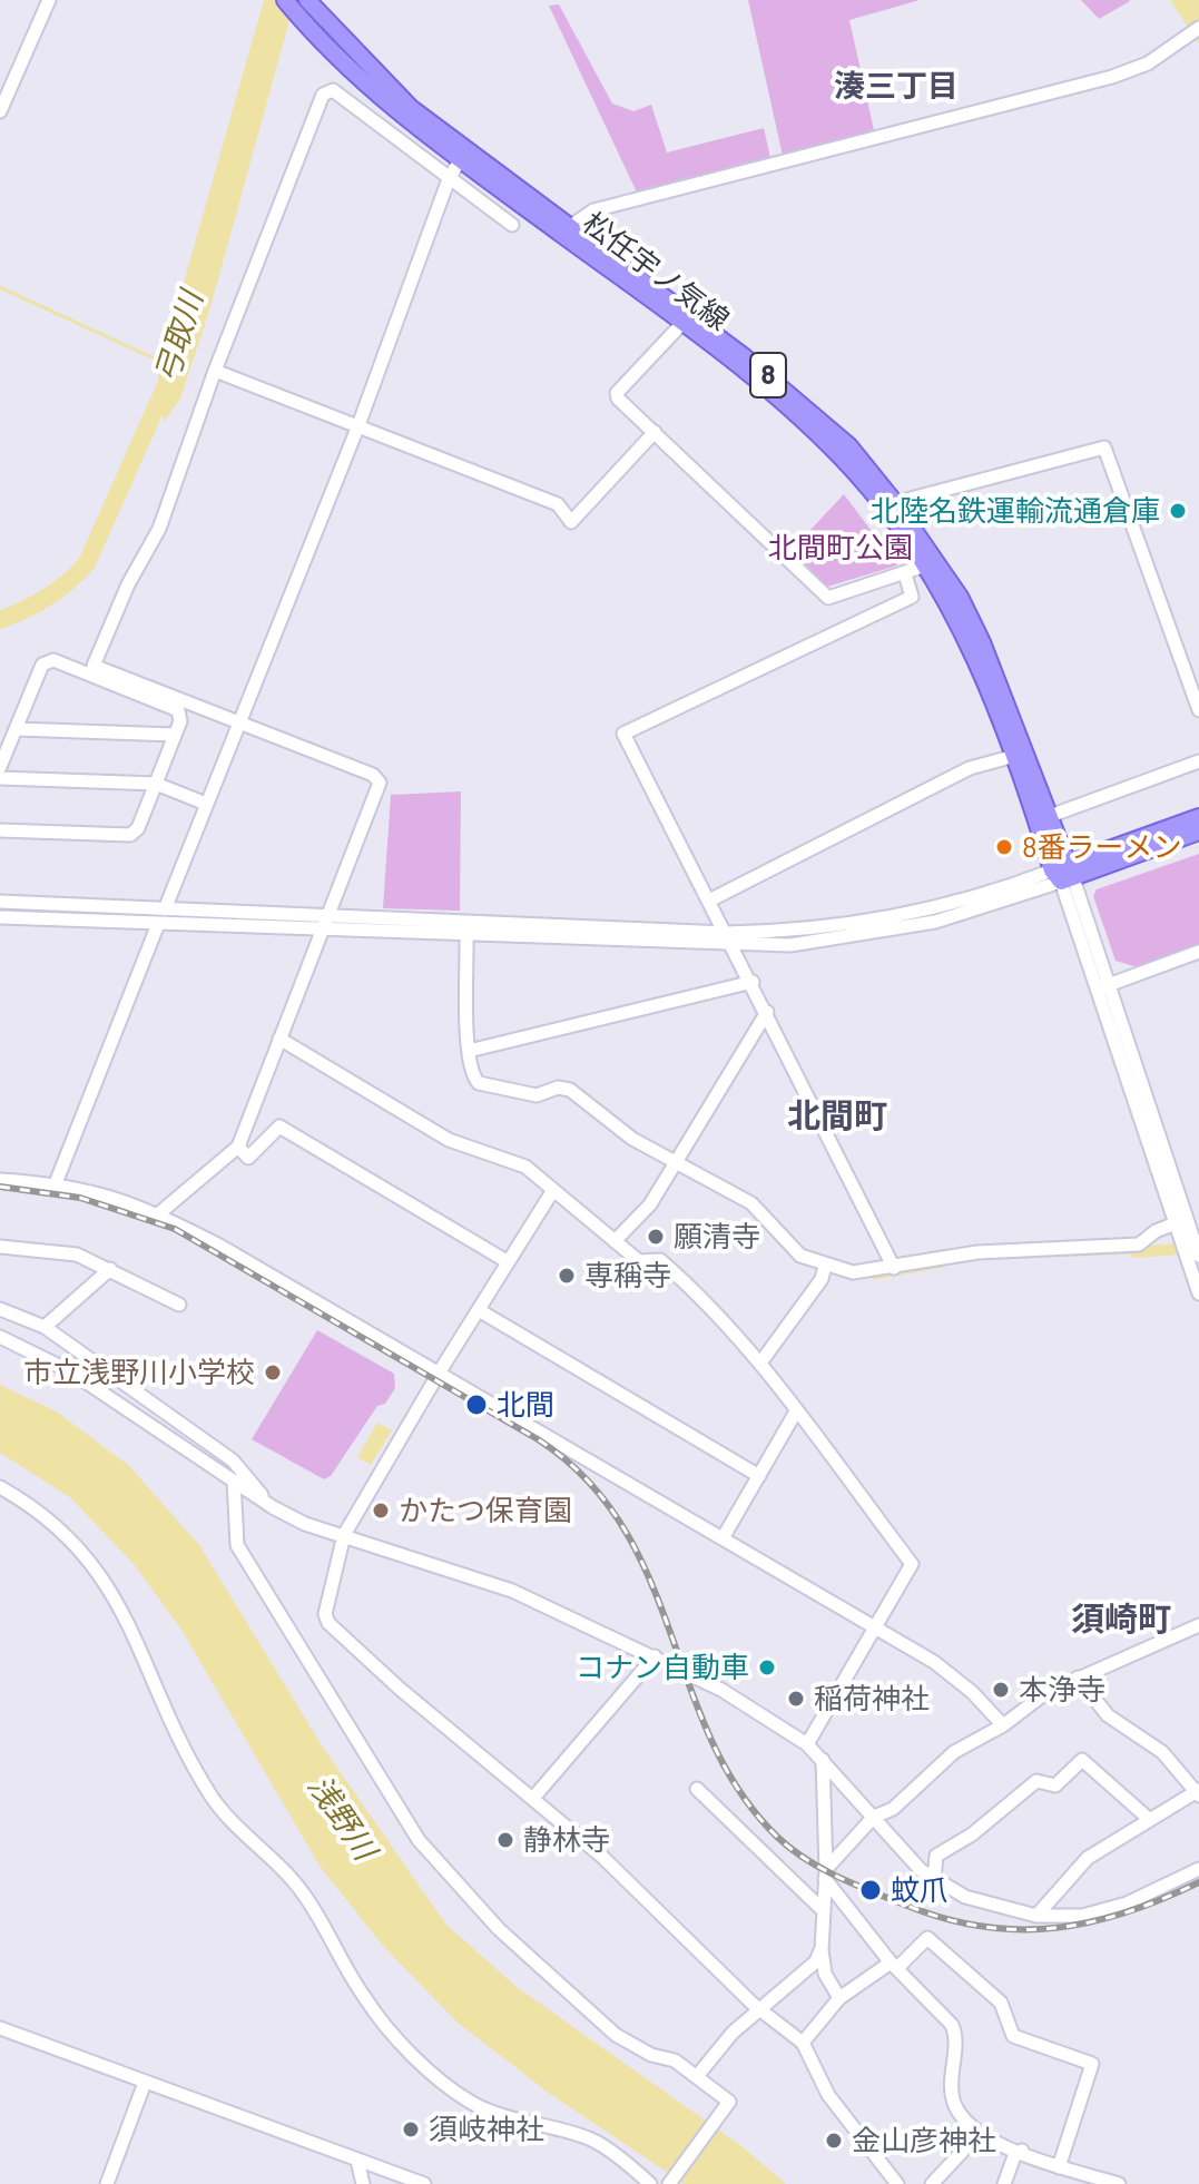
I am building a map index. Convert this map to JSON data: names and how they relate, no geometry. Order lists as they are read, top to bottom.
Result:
{
  "streets": {
    "main road": ["松任宇ノ気線", "8"]
  },
  "districts": ["湊三丁目", "北間町", "須崎町"],
  "water": ["弓取川", "浅野川"],
  "parks": ["北間町公園"],
  "places": [
    "北陸名鉄運輸流通倉庫",
    "8番ラーメン",
    "願清寺",
    "専稱寺",
    "市立浅野川小学校",
    "北間",
    "かたつ保育園",
    "コナン自動車",
    "本浄寺",
    "稲荷神社",
    "静林寺",
    "蚊爪",
    "須岐神社",
    "金山彦神社"
  ]
}
